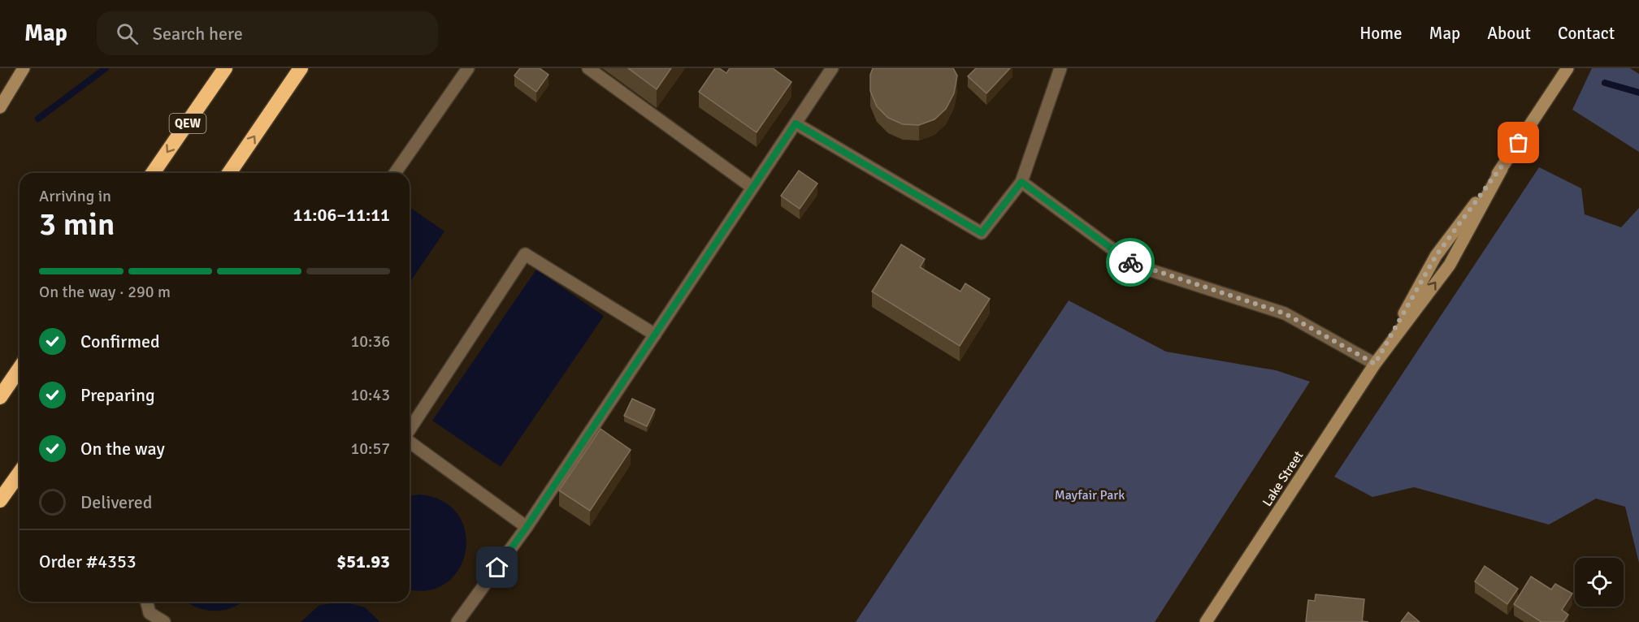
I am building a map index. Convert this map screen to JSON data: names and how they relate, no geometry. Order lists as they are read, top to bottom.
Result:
{
  "streets": {
    "highway": ["QEW"],
    "street": ["Lake Street"]
  },
  "parks": ["Mayfair Park"],
  "page": {
    "header": "Map",
    "search": "Search here",
    "nav": [
      "Home",
      "Map",
      "About",
      "Contact"
    ],
    "heading": ["3 min", "Arriving in", "11:06–11:11"],
    "panel": ["Order #4353", "$51.93"],
    "bar": "On the way · 290 m",
    "list": [
      ["Confirmed", "10:36"],
      ["Preparing", "10:43"],
      ["On the way", "10:57"],
      "Delivered"
    ]
  }
}
